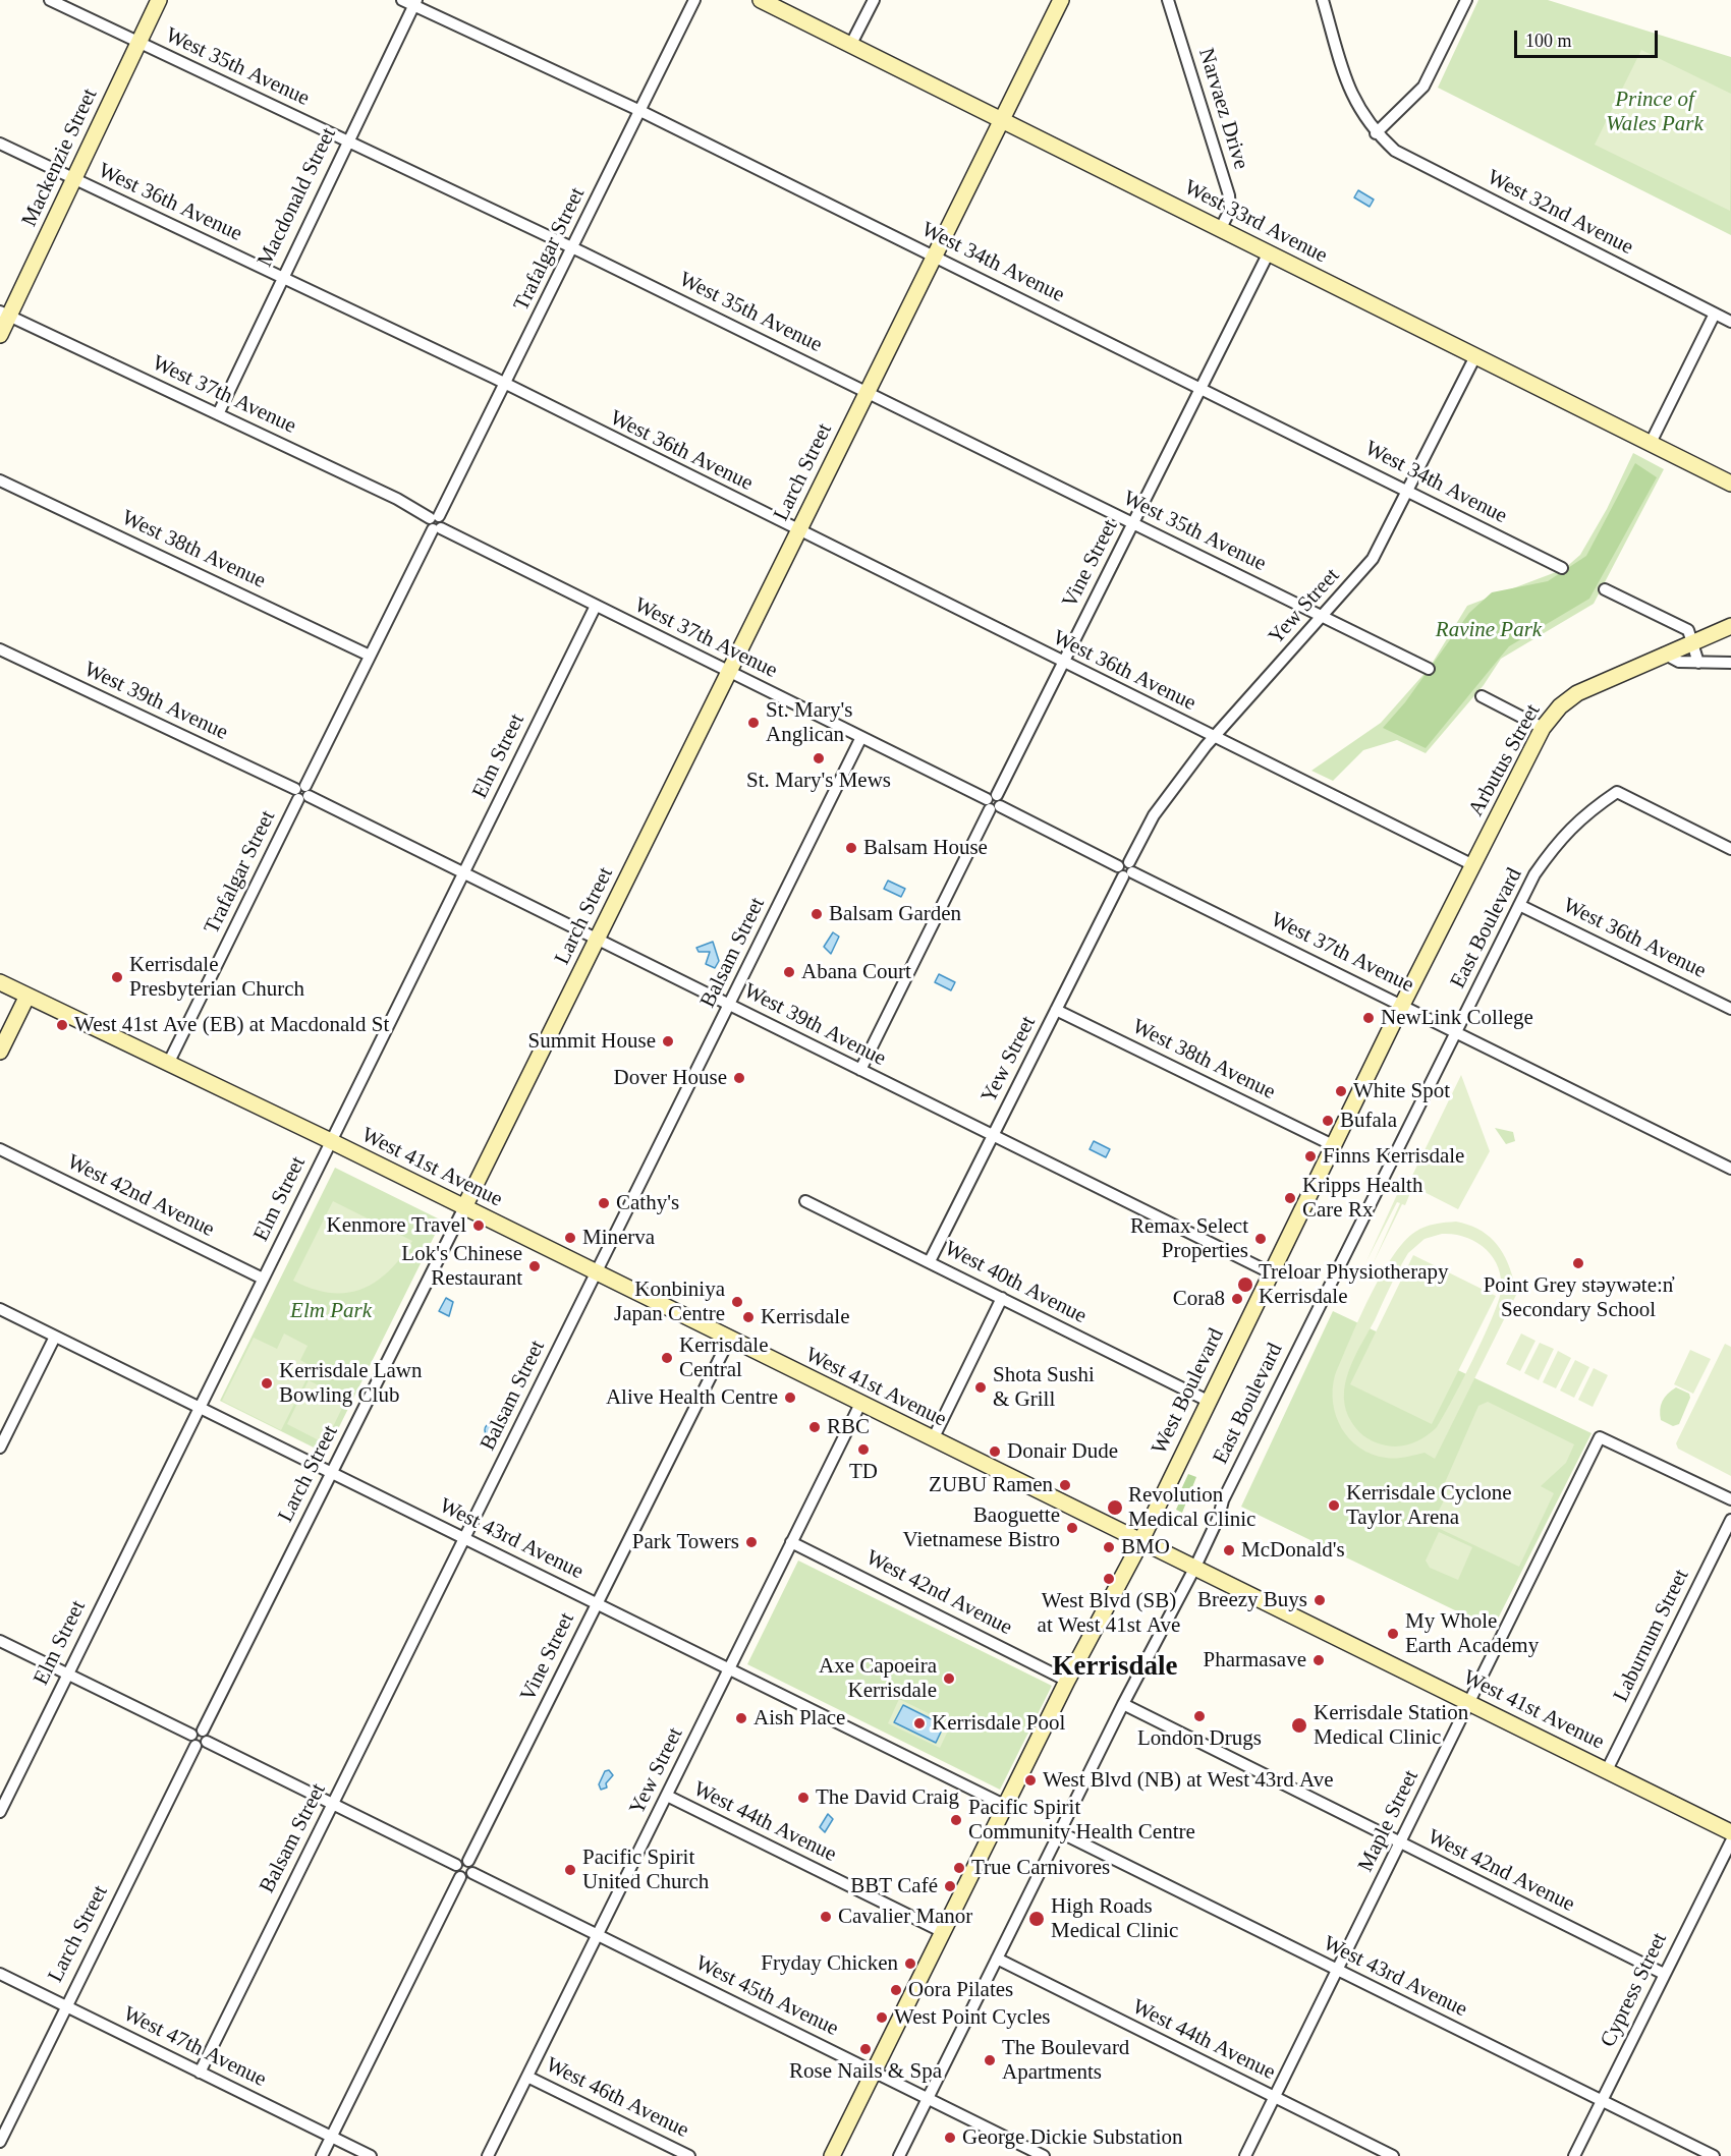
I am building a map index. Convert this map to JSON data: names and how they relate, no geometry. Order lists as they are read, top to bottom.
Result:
{
  "streets": {
    "street": [
      "West 35th Avenue",
      "Narvaez Drive",
      "Mackenzie Street",
      "Macdonald Street",
      "West 36th Avenue",
      "West 32nd Avenue",
      "West 33rd Avenue",
      "Trafalgar Street",
      "West 34th Avenue",
      "West 37th Avenue",
      "Larch Street",
      "West 38th Avenue",
      "Vine Street",
      "Yew Street",
      "West 39th Avenue",
      "Elm Street",
      "Arbutus Street",
      "East Boulevard",
      "Balsam Street",
      "West 41st Avenue",
      "West 42nd Avenue",
      "West 40th Avenue",
      "West Boulevard",
      "West 43rd Avenue",
      "Laburnum Street",
      "Maple Street",
      "West 44th Avenue",
      "Cypress Street",
      "West 45th Avenue",
      "West 47th Avenue",
      "West 46th Avenue"
    ]
  },
  "crossings": [
    ["West 35th Avenue", "Mackenzie Street"],
    ["West 35th Avenue", "Macdonald Street"],
    ["West 35th Avenue", "Trafalgar Street"],
    ["West 35th Avenue", "Larch Street"],
    ["West 35th Avenue", "Vine Street"],
    ["West 35th Avenue", "Yew Street"],
    ["Narvaez Drive", "West 33rd Avenue"],
    ["Mackenzie Street", "West 36th Avenue"],
    ["Mackenzie Street", "West 37th Avenue"],
    ["Macdonald Street", "West 36th Avenue"],
    ["Macdonald Street", "West 34th Avenue"],
    ["Macdonald Street", "West 37th Avenue"],
    ["West 36th Avenue", "Trafalgar Street"],
    ["West 36th Avenue", "Larch Street"],
    ["West 36th Avenue", "Vine Street"],
    ["West 36th Avenue", "Yew Street"],
    ["West 36th Avenue", "Arbutus Street"],
    ["West 36th Avenue", "East Boulevard"],
    ["West 33rd Avenue", "Larch Street"],
    ["West 33rd Avenue", "Vine Street"],
    ["West 33rd Avenue", "Yew Street"],
    ["Trafalgar Street", "West 34th Avenue"],
    ["Trafalgar Street", "West 37th Avenue"],
    ["Trafalgar Street", "West 38th Avenue"],
    ["Trafalgar Street", "West 39th Avenue"],
    ["Trafalgar Street", "West 41st Avenue"],
    ["West 34th Avenue", "Larch Street"],
    ["West 34th Avenue", "Vine Street"],
    ["West 34th Avenue", "Yew Street"],
    ["West 37th Avenue", "Larch Street"],
    ["West 37th Avenue", "Vine Street"],
    ["West 37th Avenue", "Yew Street"],
    ["West 37th Avenue", "Elm Street"],
    ["West 37th Avenue", "Arbutus Street"],
    ["West 37th Avenue", "East Boulevard"],
    ["West 37th Avenue", "Balsam Street"],
    ["West 37th Avenue", "West Boulevard"],
    ["Larch Street", "West 39th Avenue"],
    ["Larch Street", "West 41st Avenue"],
    ["Larch Street", "West 43rd Avenue"],
    ["Larch Street", "West 47th Avenue"],
    ["West 38th Avenue", "Yew Street"],
    ["West 38th Avenue", "West Boulevard"],
    ["Vine Street", "West 39th Avenue"],
    ["Vine Street", "West 41st Avenue"],
    ["Vine Street", "West 43rd Avenue"],
    ["Vine Street", "West 45th Avenue"],
    ["Yew Street", "West 39th Avenue"],
    ["Yew Street", "West 41st Avenue"],
    ["Yew Street", "West 42nd Avenue"],
    ["Yew Street", "West 40th Avenue"],
    ["Yew Street", "West 43rd Avenue"],
    ["Yew Street", "West 44th Avenue"],
    ["Yew Street", "West 45th Avenue"],
    ["Yew Street", "West 46th Avenue"],
    ["West 39th Avenue", "Elm Street"],
    ["West 39th Avenue", "Balsam Street"],
    ["West 39th Avenue", "West Boulevard"],
    ["Elm Street", "West 41st Avenue"],
    ["Elm Street", "West 42nd Avenue"],
    ["Elm Street", "West 43rd Avenue"],
    ["Arbutus Street", "West Boulevard"],
    ["East Boulevard", "West 41st Avenue"],
    ["East Boulevard", "West 42nd Avenue"],
    ["East Boulevard", "West 43rd Avenue"],
    ["East Boulevard", "West 44th Avenue"],
    ["East Boulevard", "West 45th Avenue"],
    ["Balsam Street", "West 41st Avenue"],
    ["Balsam Street", "West 43rd Avenue"],
    ["Balsam Street", "West 47th Avenue"],
    ["West 41st Avenue", "West Boulevard"],
    ["West 41st Avenue", "Laburnum Street"],
    ["West 41st Avenue", "Maple Street"],
    ["West 42nd Avenue", "West Boulevard"],
    ["West 42nd Avenue", "Maple Street"],
    ["West 42nd Avenue", "Cypress Street"],
    ["West 40th Avenue", "West Boulevard"],
    ["West Boulevard", "West 43rd Avenue"],
    ["West Boulevard", "West 44th Avenue"],
    ["West Boulevard", "West 45th Avenue"],
    ["West 43rd Avenue", "Maple Street"],
    ["West 43rd Avenue", "Cypress Street"],
    ["Maple Street", "West 44th Avenue"]
  ],
  "districts": ["Kerrisdale"],
  "parks": ["Prince of Wales Park", "Ravine Park", "Elm Park"],
  "places": [
    "St. Mary's Anglican",
    "St. Mary's Mews",
    "Balsam House",
    "Balsam Garden",
    "Abana Court",
    "Kerrisdale Presbyterian Church",
    "NewLink College",
    "West 41st Ave (EB) at Macdonald St",
    "Summit House",
    "Dover House",
    "White Spot",
    "Bufala",
    "Finns Kerrisdale",
    "Kripps Health Care Rx",
    "Cathy's",
    "Kenmore Travel",
    "Minerva",
    "Remax Select Properties",
    "Point Grey stəywəte:n̓ Secondary School",
    "Lok's Chinese Restaurant",
    "Treloar Physiotherapy Kerrisdale",
    "Cora8",
    "Konbiniya Japan Centre",
    "Kerrisdale",
    "Kerrisdale Central",
    "Kerrisdale Lawn Bowling Club",
    "Shota Sushi & Grill",
    "Alive Health Centre",
    "RBC",
    "TD",
    "Donair Dude",
    "ZUBU Ramen",
    "Kerrisdale Cyclone Taylor Arena",
    "Revolution Medical Clinic",
    "Baoguette Vietnamese Bistro",
    "Park Towers",
    "BMO",
    "McDonald's",
    "West Blvd (SB) at West 41st Ave",
    "Breezy Buys",
    "My Whole Earth Academy",
    "Pharmasave",
    "Axe Capoeira Kerrisdale",
    "London Drugs",
    "Aish Place",
    "Kerrisdale Pool",
    "Kerrisdale Station Medical Clinic",
    "West Blvd (NB) at West 43rd Ave",
    "The David Craig",
    "Pacific Spirit Community Health Centre",
    "True Carnivores",
    "Pacific Spirit United Church",
    "BBT Café",
    "Cavalier Manor",
    "High Roads Medical Clinic",
    "Fryday Chicken",
    "Oora Pilates",
    "West Point Cycles",
    "Rose Nails & Spa",
    "The Boulevard Apartments",
    "George Dickie Substation"
  ],
  "scale_bar": "100 m"
}
